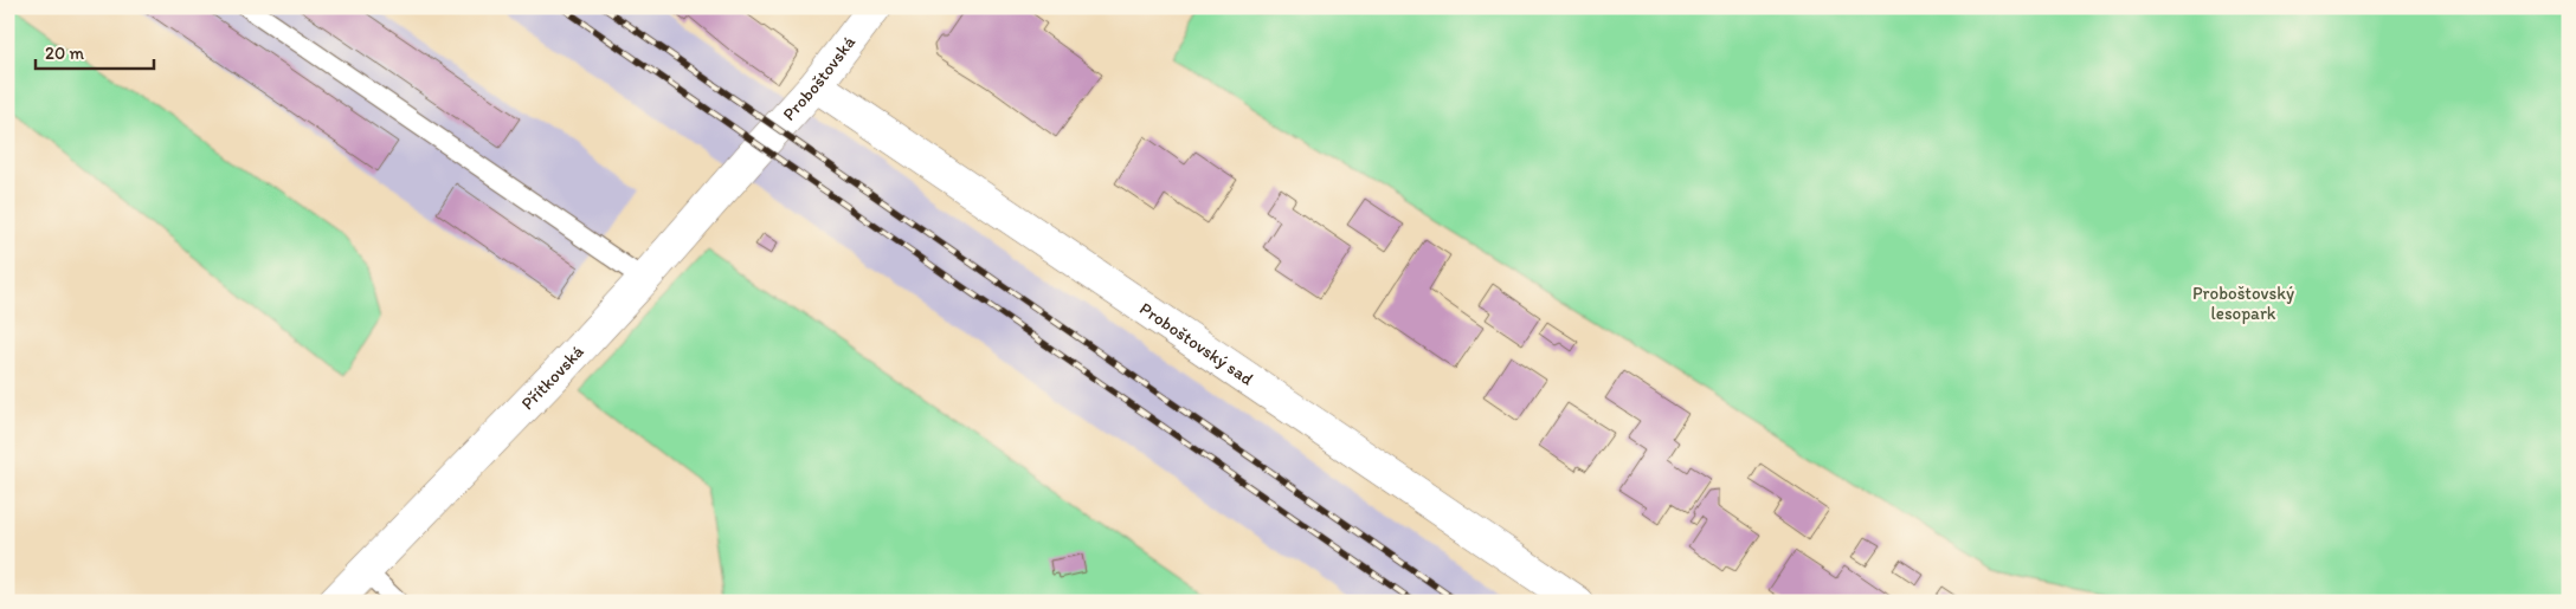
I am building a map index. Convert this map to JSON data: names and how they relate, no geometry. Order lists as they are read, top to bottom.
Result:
{
  "streets": {
    "street": ["Proboštovská", "Proboštovský sad", "Přítkovská"]
  },
  "crossings": [
    ["Proboštovská", "Proboštovský sad"],
    ["Proboštovská", "Přítkovská"]
  ],
  "parks": ["Proboštovský lesopark"],
  "scale_bar": "20 m"
}
